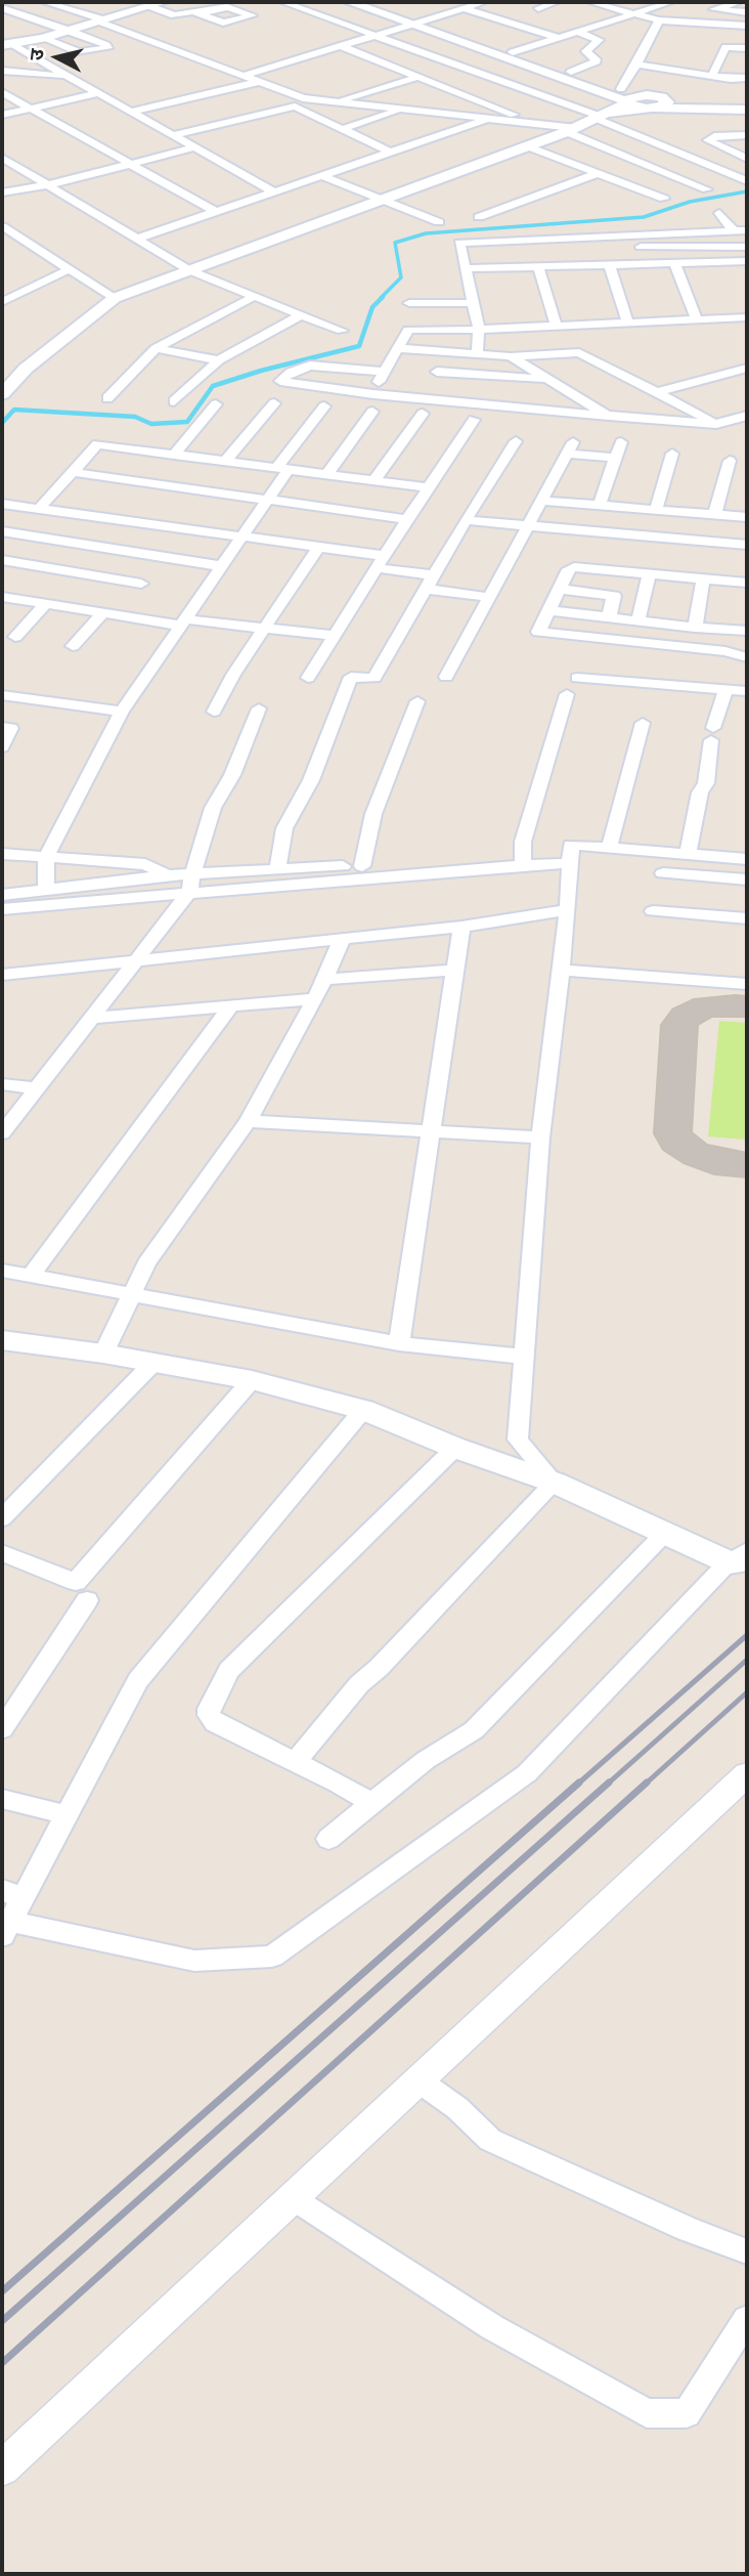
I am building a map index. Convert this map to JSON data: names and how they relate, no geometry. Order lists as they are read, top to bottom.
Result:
{
  "north": "left"
}
